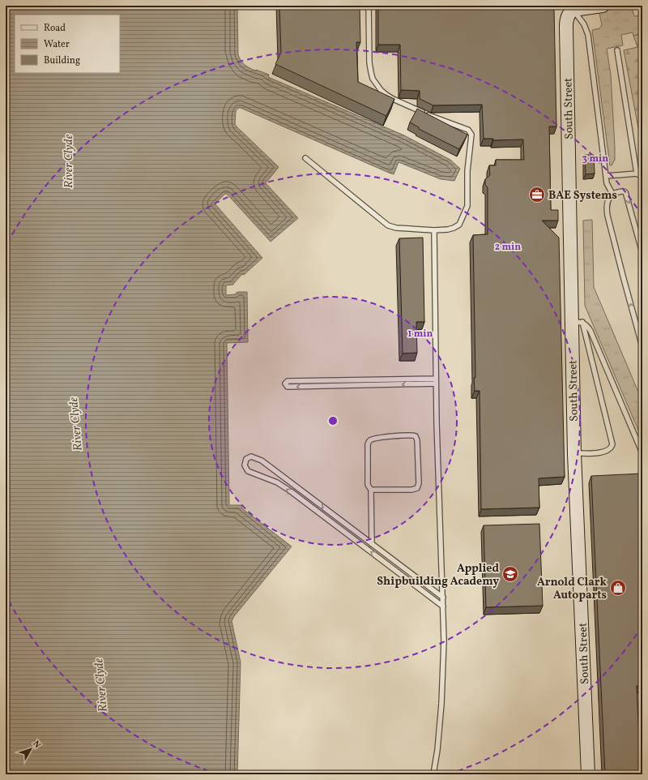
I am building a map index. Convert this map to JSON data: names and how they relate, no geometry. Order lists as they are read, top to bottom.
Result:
{
  "streets": {
    "street": ["South Street"]
  },
  "water": ["River Clyde"],
  "places": {
    "office": ["BAE Systems"],
    "school or university": ["Applied Shipbuilding Academy"],
    "shop": ["Arnold Clark Autoparts"]
  },
  "legend": ["Road", "Water", "Building"],
  "north": "top right",
  "rings": ["3 min", "2 min", "1 min"]
}
